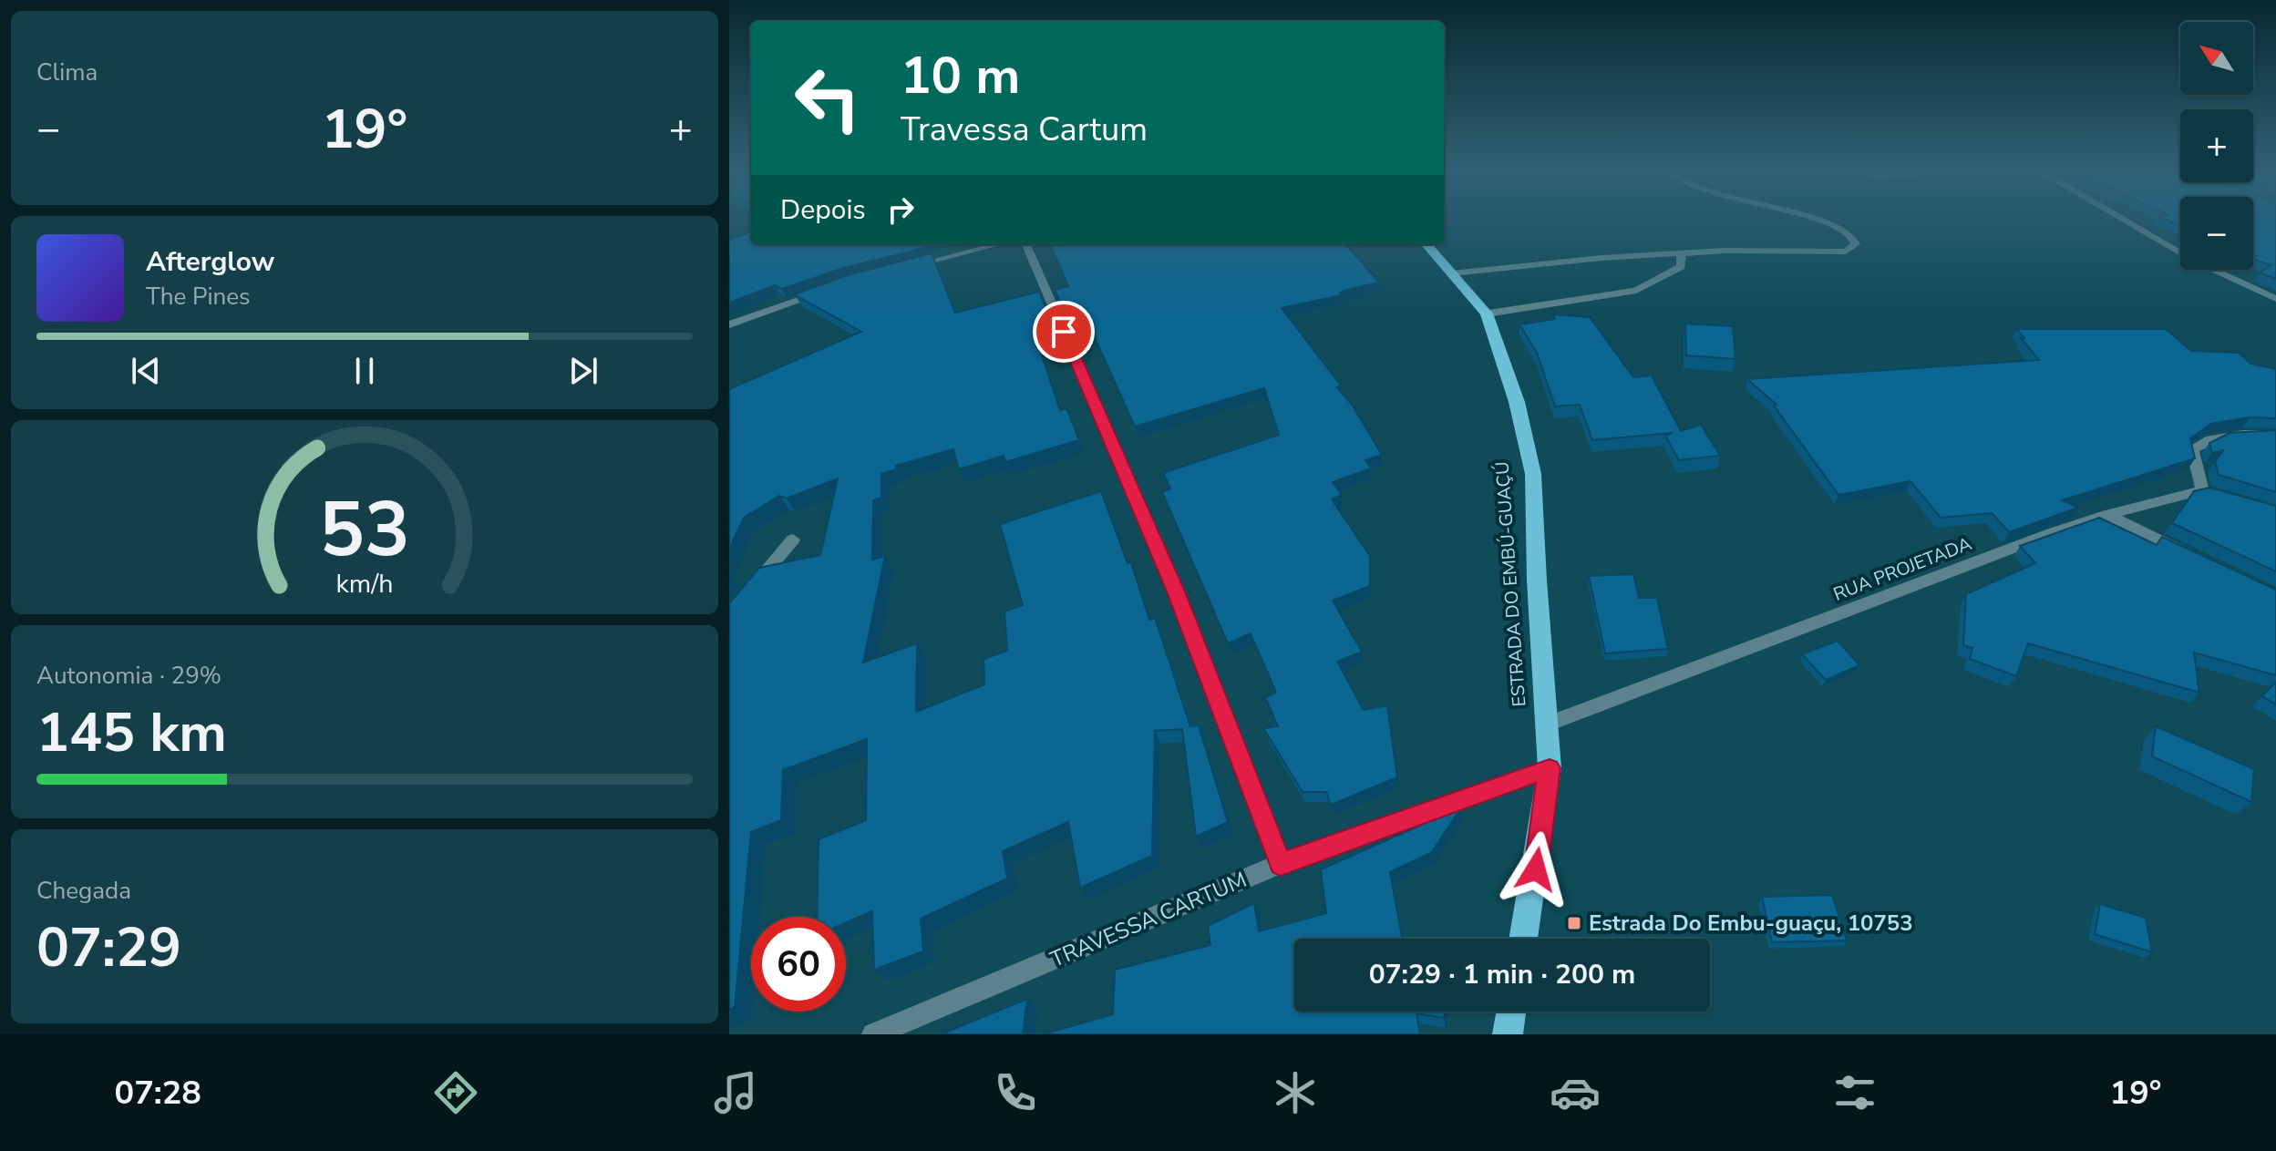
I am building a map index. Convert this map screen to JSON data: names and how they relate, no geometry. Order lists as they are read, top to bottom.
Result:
{
  "streets": {
    "main road": ["ESTRADA DO EMBÚ-GUAÇÚ"],
    "street": ["RUA PROJETADA", "TRAVESSA CARTUM"]
  },
  "crossings": [
    ["RUA PROJETADA", "ESTRADA DO EMBÚ-GUAÇÚ"],
    ["ESTRADA DO EMBÚ-GUAÇÚ", "TRAVESSA CARTUM"]
  ],
  "places": {
    "transit": ["Estrada Do Embu-guaçu, 10753"]
  },
  "north": "top left",
  "page": {
    "tile": [
      "Clima",
      ["Autonomia · 29%", "145 km"],
      ["Chegada", "07:29"]
    ],
    "map_buttons": ["+", "−"],
    "turn": ["10 m", "Travessa Cartum"],
    "heat": ["−", "19°", "+"],
    "then": "Depois",
    "song": ["Afterglow", "The Pines"],
    "limit": "60",
    "trip": "07:29 · 1 min · 200 m",
    "tabs": ["07:28", "19°"],
    "gauge": ["53", "km/h"]
  }
}
